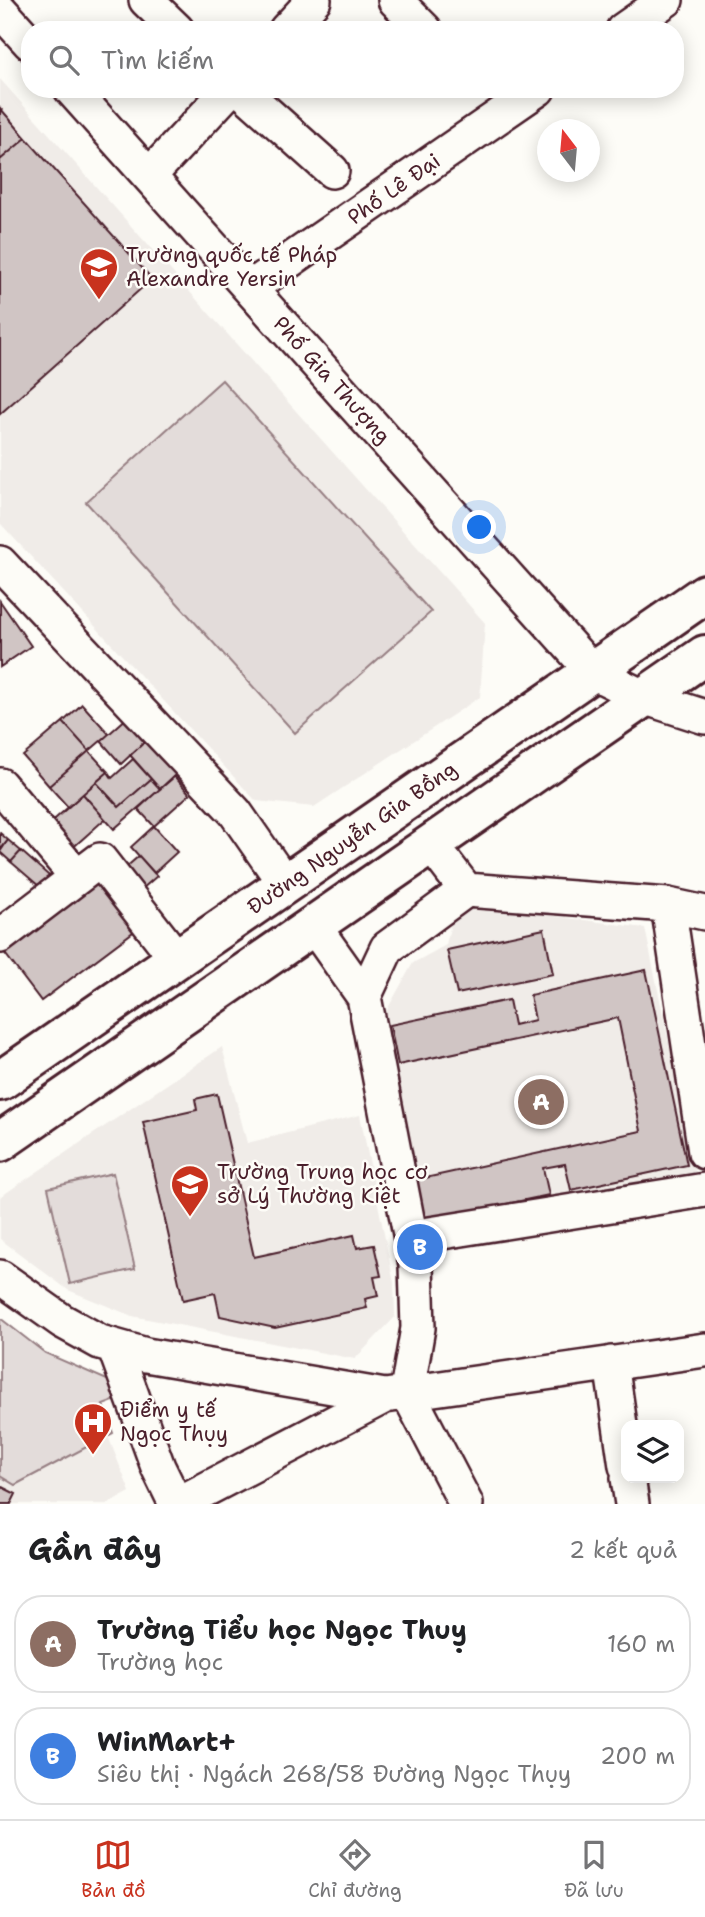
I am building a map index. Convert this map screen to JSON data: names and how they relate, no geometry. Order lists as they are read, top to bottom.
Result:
{
  "streets": {
    "main road": ["Đường Nguyễn Gia Bồng"],
    "street": ["Phố Lê Đại", "Phố Gia Thượng"]
  },
  "crossings": [
    ["Phố Lê Đại", "Phố Gia Thượng"],
    ["Phố Gia Thượng", "Đường Nguyễn Gia Bồng"]
  ],
  "places": {
    "school or university": ["Trường quốc tế Pháp Alexandre Yersin", "Trường Trung học cơ sở Lý Thường Kiệt"],
    "hospital": ["Điểm y tế Ngọc Thụy"]
  },
  "north": "top",
  "page": {
    "search": "Tìm kiếm",
    "pins": ["A", "B"],
    "heading": ["Gần đây", "2 kết quả"],
    "list": [
      {
        "mark": "A",
        "name": "Trường Tiểu học Ngọc Thuỵ",
        "note": "Trường học",
        "value": "160 m"
      },
      {
        "mark": "B",
        "name": "WinMart+",
        "note": "Siêu thị · Ngách 268/58 Đường Ngọc Thụy",
        "value": "200 m"
      }
    ],
    "nav": ["Bản đồ", "Chỉ đường", "Đã lưu"]
  }
}
